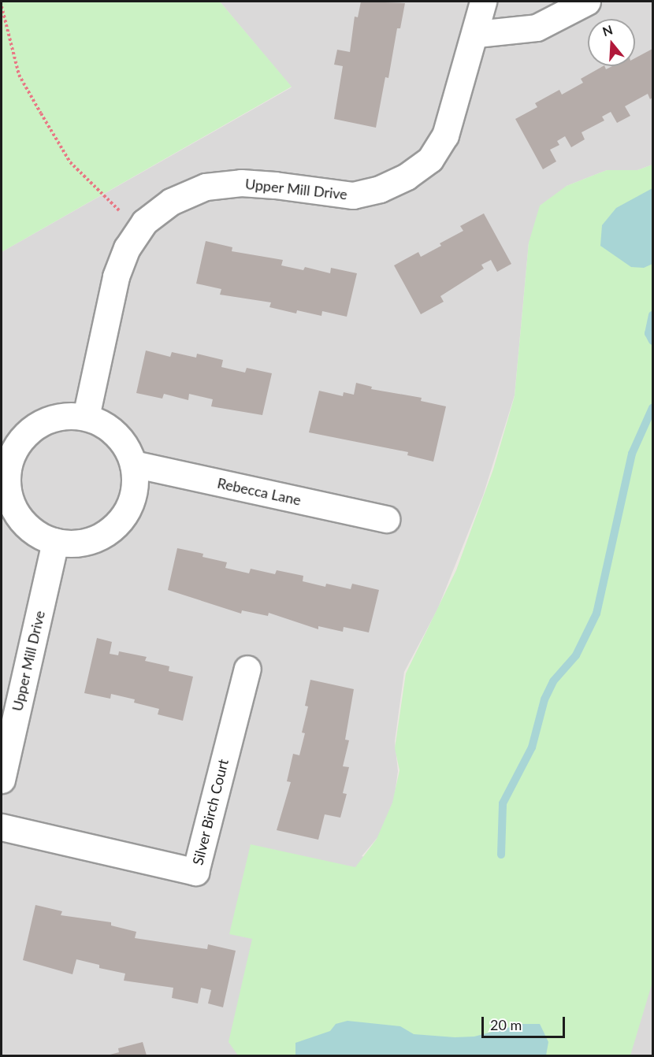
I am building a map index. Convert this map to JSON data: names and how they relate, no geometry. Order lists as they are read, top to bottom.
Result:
{
  "streets": {
    "street": ["Upper Mill Drive", "Rebecca Lane", "Silver Birch Court"]
  },
  "crossings": [
    ["Upper Mill Drive", "Rebecca Lane"]
  ],
  "scale_bar": "20 m",
  "north": "top"
}
